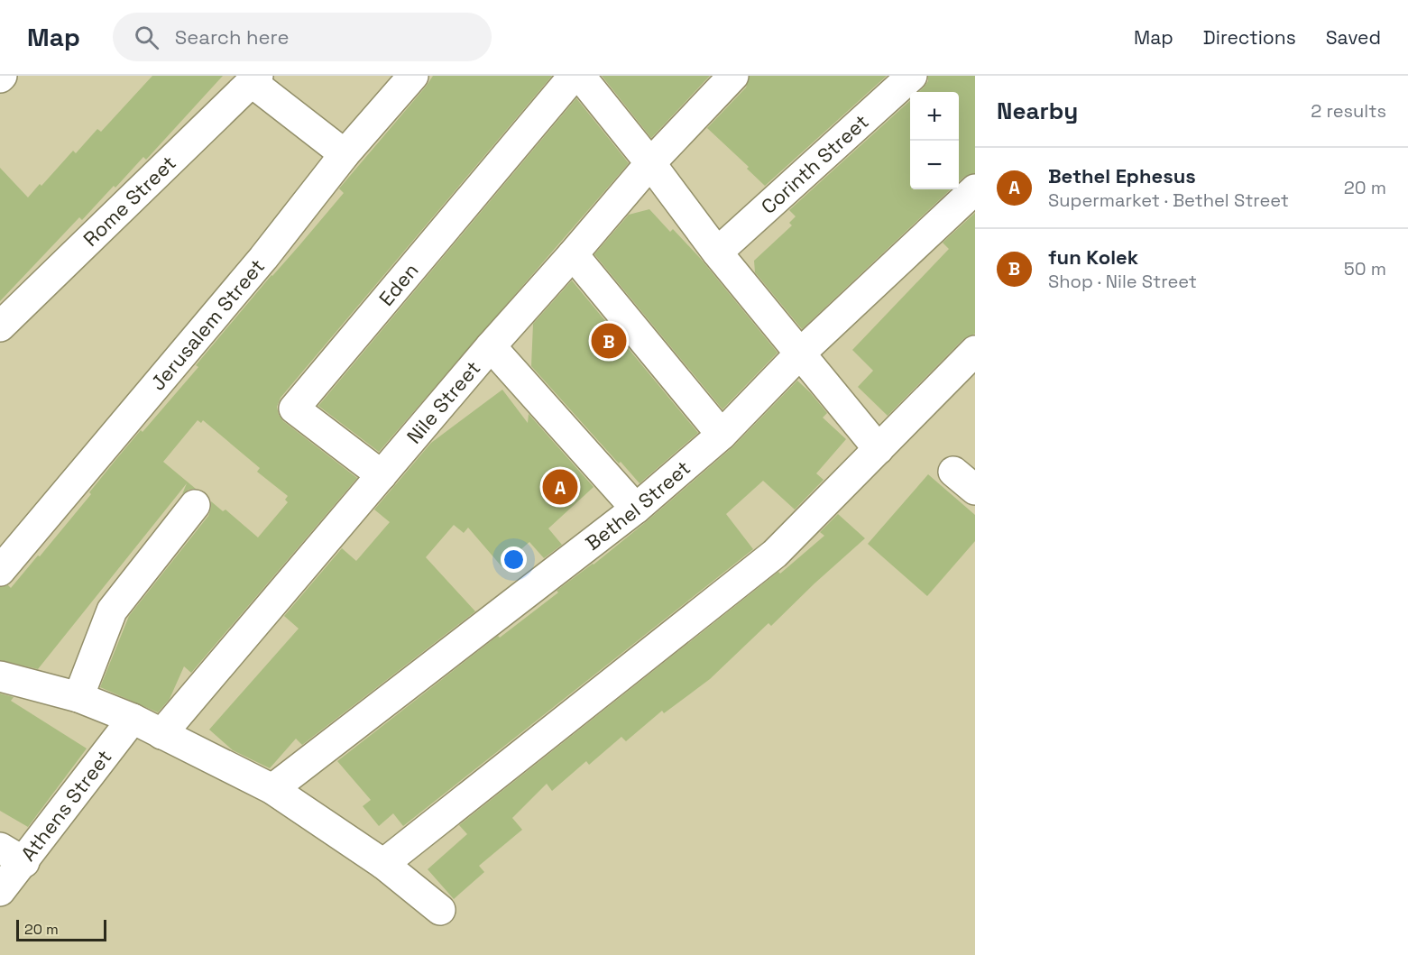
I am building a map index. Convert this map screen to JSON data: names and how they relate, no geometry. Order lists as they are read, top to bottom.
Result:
{
  "streets": {
    "street": [
      "Corinth Street",
      "Rome Street",
      "Eden",
      "Jerusalem Street",
      "Nile Street",
      "Bethel Street",
      "Athens Street"
    ]
  },
  "crossings": [
    ["Eden", "Nile Street"]
  ],
  "scale_bar": "20 m",
  "page": {
    "header": "Map",
    "search": "Search here",
    "nav": ["Map", "Directions", "Saved"],
    "heading": ["Nearby", "2 results"],
    "map_buttons": ["+", "−"],
    "list": [
      {
        "mark": "A",
        "name": "Bethel Ephesus",
        "note": "Supermarket · Bethel Street",
        "value": "20 m"
      },
      {
        "mark": "B",
        "name": "fun Kolek",
        "note": "Shop · Nile Street",
        "value": "50 m"
      }
    ],
    "pins": ["B", "A"],
    "scale": "20 m"
  }
}
